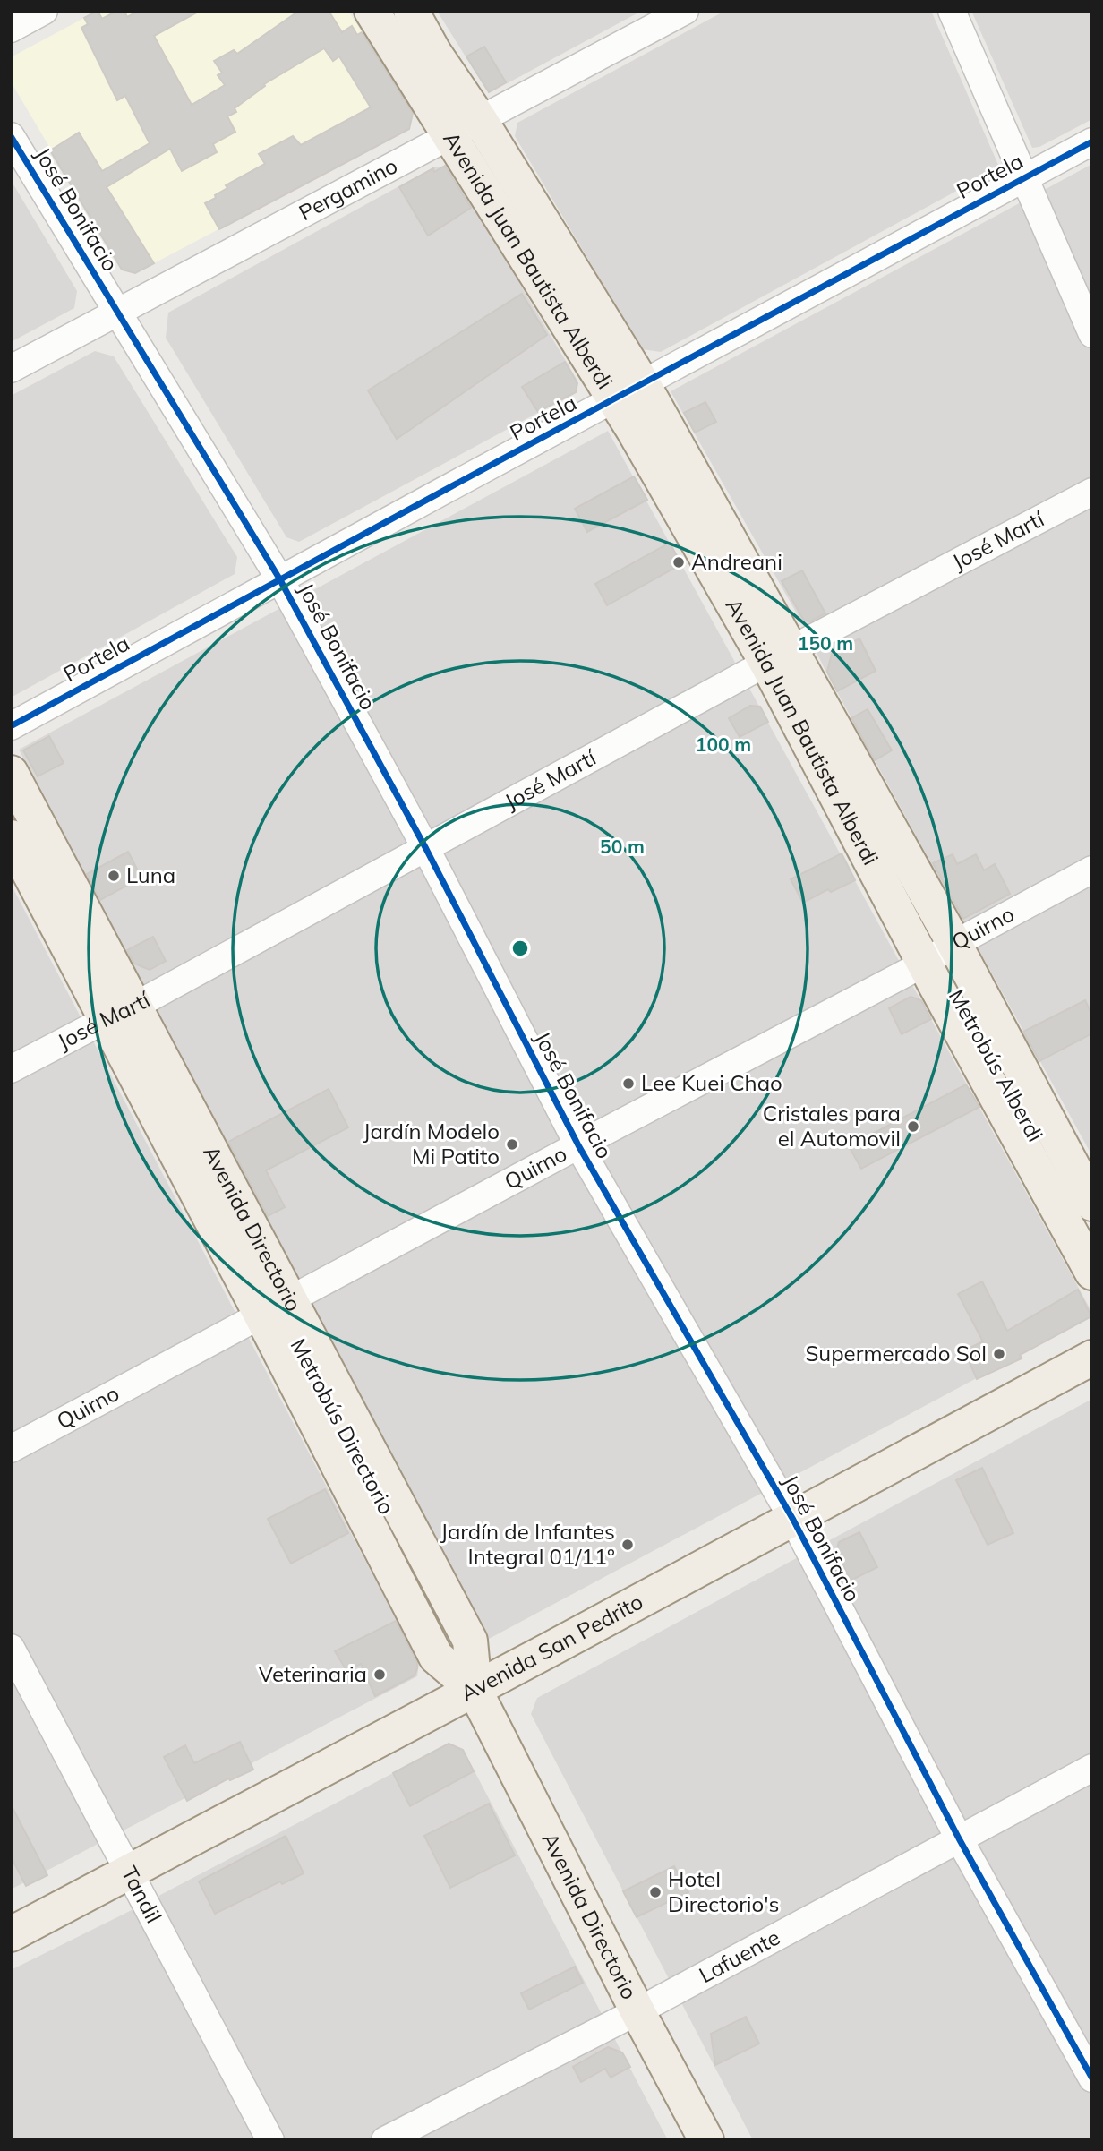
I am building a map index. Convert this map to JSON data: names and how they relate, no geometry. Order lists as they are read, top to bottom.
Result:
{
  "streets": {
    "main road": ["Avenida Juan Bautista Alberdi", "Avenida Directorio", "Avenida San Pedrito"],
    "street": [
      "Portela",
      "Pergamino",
      "José Bonifacio",
      "José Martí",
      "Quirno",
      "Metrobús Alberdi",
      "Tandil",
      "Lafuente"
    ]
  },
  "crossings": [
    ["Portela", "José Bonifacio"],
    ["Portela", "Avenida Juan Bautista Alberdi"],
    ["Pergamino", "José Bonifacio"],
    ["Pergamino", "Avenida Juan Bautista Alberdi"],
    ["José Bonifacio", "José Martí"],
    ["José Bonifacio", "Quirno"],
    ["José Bonifacio", "Avenida San Pedrito"],
    ["José Bonifacio", "Lafuente"],
    ["Avenida Juan Bautista Alberdi", "José Martí"],
    ["Avenida Juan Bautista Alberdi", "Quirno"],
    ["Avenida Juan Bautista Alberdi", "Metrobús Alberdi"],
    ["José Martí", "Avenida Directorio"],
    ["Quirno", "Metrobús Alberdi"],
    ["Quirno", "Avenida Directorio"],
    ["Avenida Directorio", "Avenida San Pedrito"],
    ["Avenida Directorio", "Lafuente"],
    ["Avenida San Pedrito", "Tandil"]
  ],
  "places": [
    "Andreani",
    "Luna",
    "Lee Kuei Chao",
    "Cristales para el Automovil",
    "Jardín Modelo Mi Patito",
    "Supermercado Sol",
    "Jardín de Infantes Integral 01/11°",
    "Veterinaria",
    "Hotel Directorio's"
  ],
  "rings": ["150 m", "100 m", "50 m"]
}
